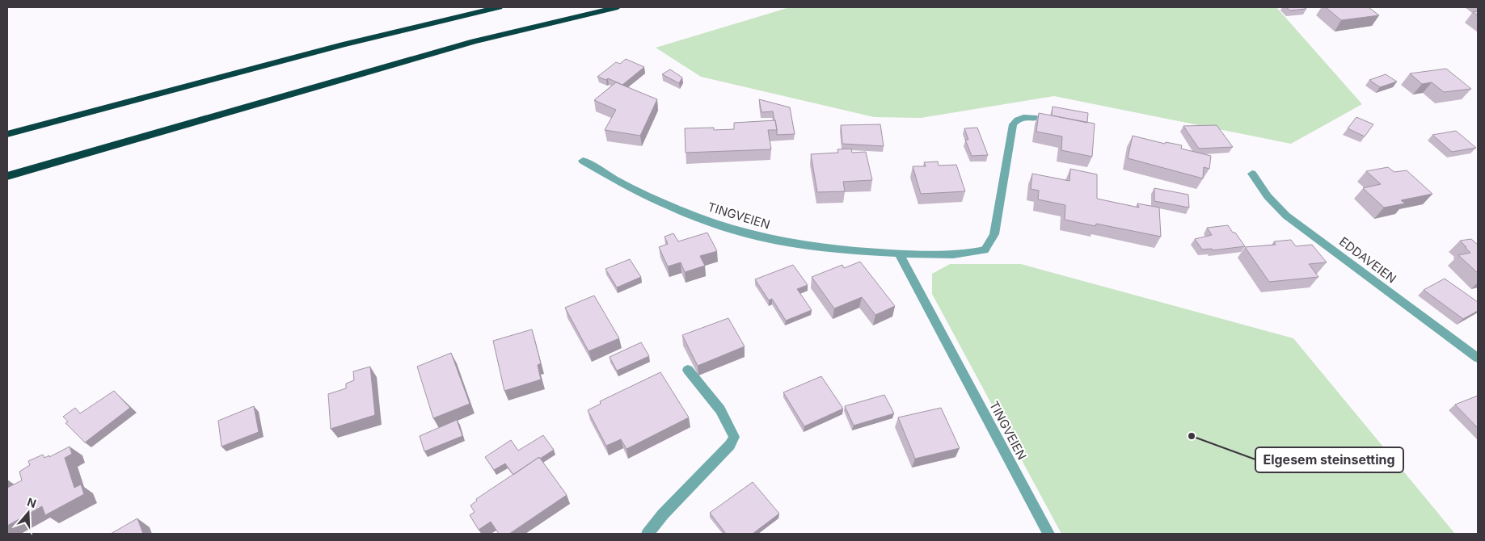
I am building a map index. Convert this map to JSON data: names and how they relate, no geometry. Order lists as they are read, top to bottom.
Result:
{
  "streets": {
    "street": ["TINGVEIEN", "EDDAVEIEN"]
  },
  "places": ["Elgesem steinsetting"],
  "north": "top"
}
